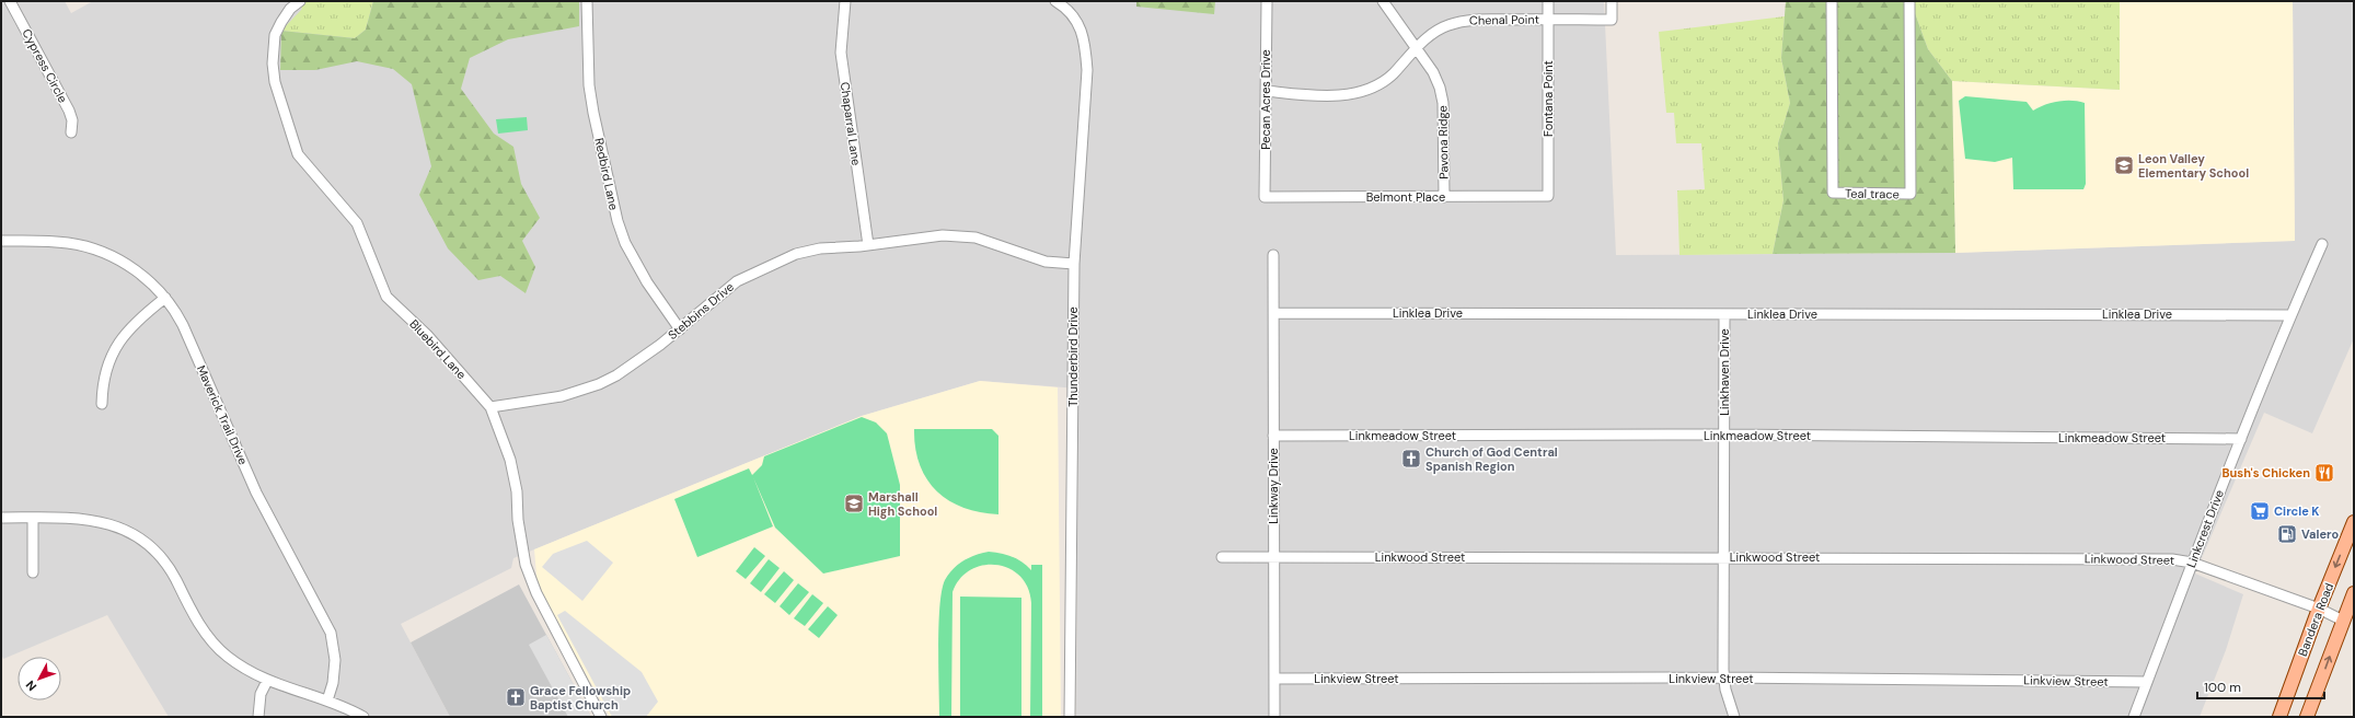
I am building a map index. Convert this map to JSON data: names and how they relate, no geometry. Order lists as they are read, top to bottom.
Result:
{
  "streets": {
    "main road": ["Bandera Road"],
    "street": [
      "Chenal Point",
      "Cypress Circle",
      "Fontana Point",
      "Pecan Acres Drive",
      "Chaparral Lane",
      "Pavona Ridge",
      "Redbird Lane",
      "Teal trace",
      "Belmont Place",
      "Stebbins Drive",
      "Linklea Drive",
      "Bluebird Lane",
      "Thunderbird Drive",
      "Linkhaven Drive",
      "Maverick Trail Drive",
      "Linkmeadow Street",
      "Linkway Drive",
      "Linkcrest Drive",
      "Linkwood Street",
      "Linkview Street"
    ]
  },
  "crossings": [
    ["Chenal Point", "Fontana Point"],
    ["Chenal Point", "Pecan Acres Drive"],
    ["Chenal Point", "Pavona Ridge"],
    ["Fontana Point", "Belmont Place"],
    ["Pecan Acres Drive", "Belmont Place"],
    ["Chaparral Lane", "Stebbins Drive"],
    ["Pavona Ridge", "Belmont Place"],
    ["Redbird Lane", "Stebbins Drive"],
    ["Stebbins Drive", "Bluebird Lane"],
    ["Stebbins Drive", "Thunderbird Drive"],
    ["Linklea Drive", "Linkhaven Drive"],
    ["Linklea Drive", "Linkway Drive"],
    ["Linklea Drive", "Linkcrest Drive"],
    ["Linkhaven Drive", "Linkmeadow Street"],
    ["Linkhaven Drive", "Linkwood Street"],
    ["Linkhaven Drive", "Linkview Street"],
    ["Linkmeadow Street", "Linkway Drive"],
    ["Linkmeadow Street", "Linkcrest Drive"],
    ["Linkway Drive", "Linkwood Street"],
    ["Linkway Drive", "Linkview Street"],
    ["Linkcrest Drive", "Linkwood Street"],
    ["Linkcrest Drive", "Linkview Street"],
    ["Linkwood Street", "Bandera Road"]
  ],
  "one_way": ["Bandera Road"],
  "places": {
    "school or university": ["Leon Valley Elementary School", "Marshall High School"],
    "church": ["Church of God Central Spanish Region", "Grace Fellowship Baptist Church"],
    "restaurant": ["Bush's Chicken"],
    "supermarket": ["Circle K"],
    "fuel station": ["Valero"]
  },
  "scale_bar": "100 m",
  "north": "bottom left"
}
